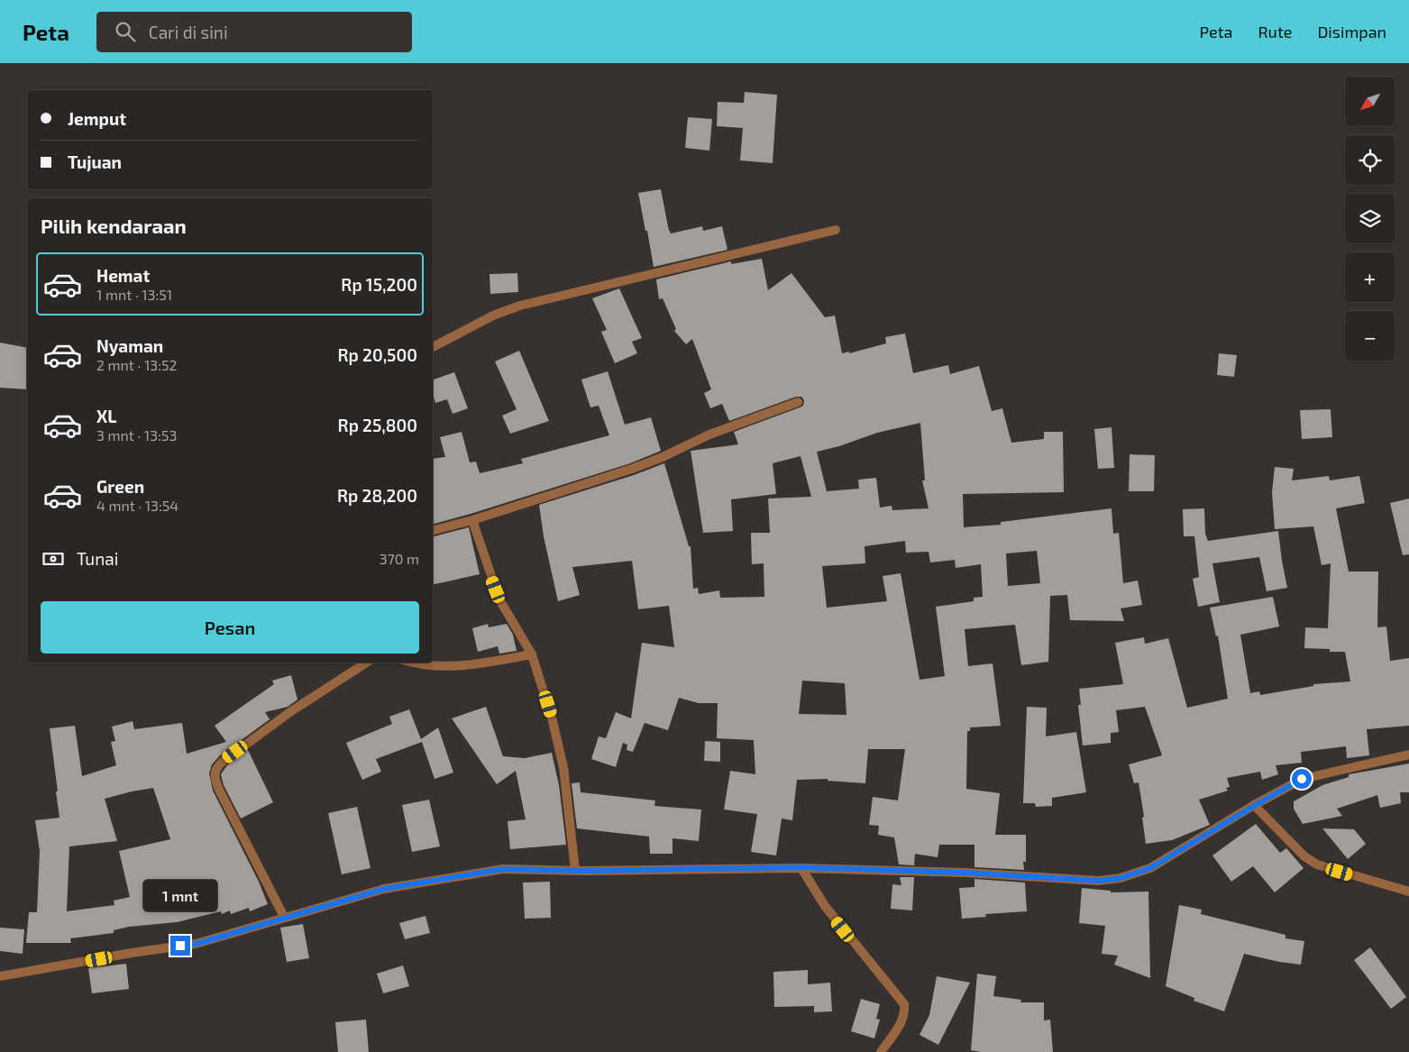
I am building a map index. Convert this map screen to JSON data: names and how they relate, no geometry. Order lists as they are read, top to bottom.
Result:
{
  "north": "bottom left",
  "page": {
    "header": "Peta",
    "search": "Cari di sini",
    "nav": ["Peta", "Rute", "Disimpan"],
    "map_buttons": ["+", "−"],
    "banner": ["Jemput", "Tujuan"],
    "heading": "Pilih kendaraan",
    "list": [
      {
        "name": "Hemat",
        "note": "1 mnt · 13:51",
        "value": "Rp 15,200"
      },
      {
        "name": "Nyaman",
        "note": "2 mnt · 13:52",
        "value": "Rp 20,500"
      },
      {
        "name": "XL",
        "note": "3 mnt · 13:53",
        "value": "Rp 25,800"
      },
      {
        "name": "Green",
        "note": "4 mnt · 13:54",
        "value": "Rp 28,200"
      }
    ],
    "pay": ["Tunai", "370 m"],
    "buttons": "Pesan",
    "bubble": "1 mnt"
  }
}
